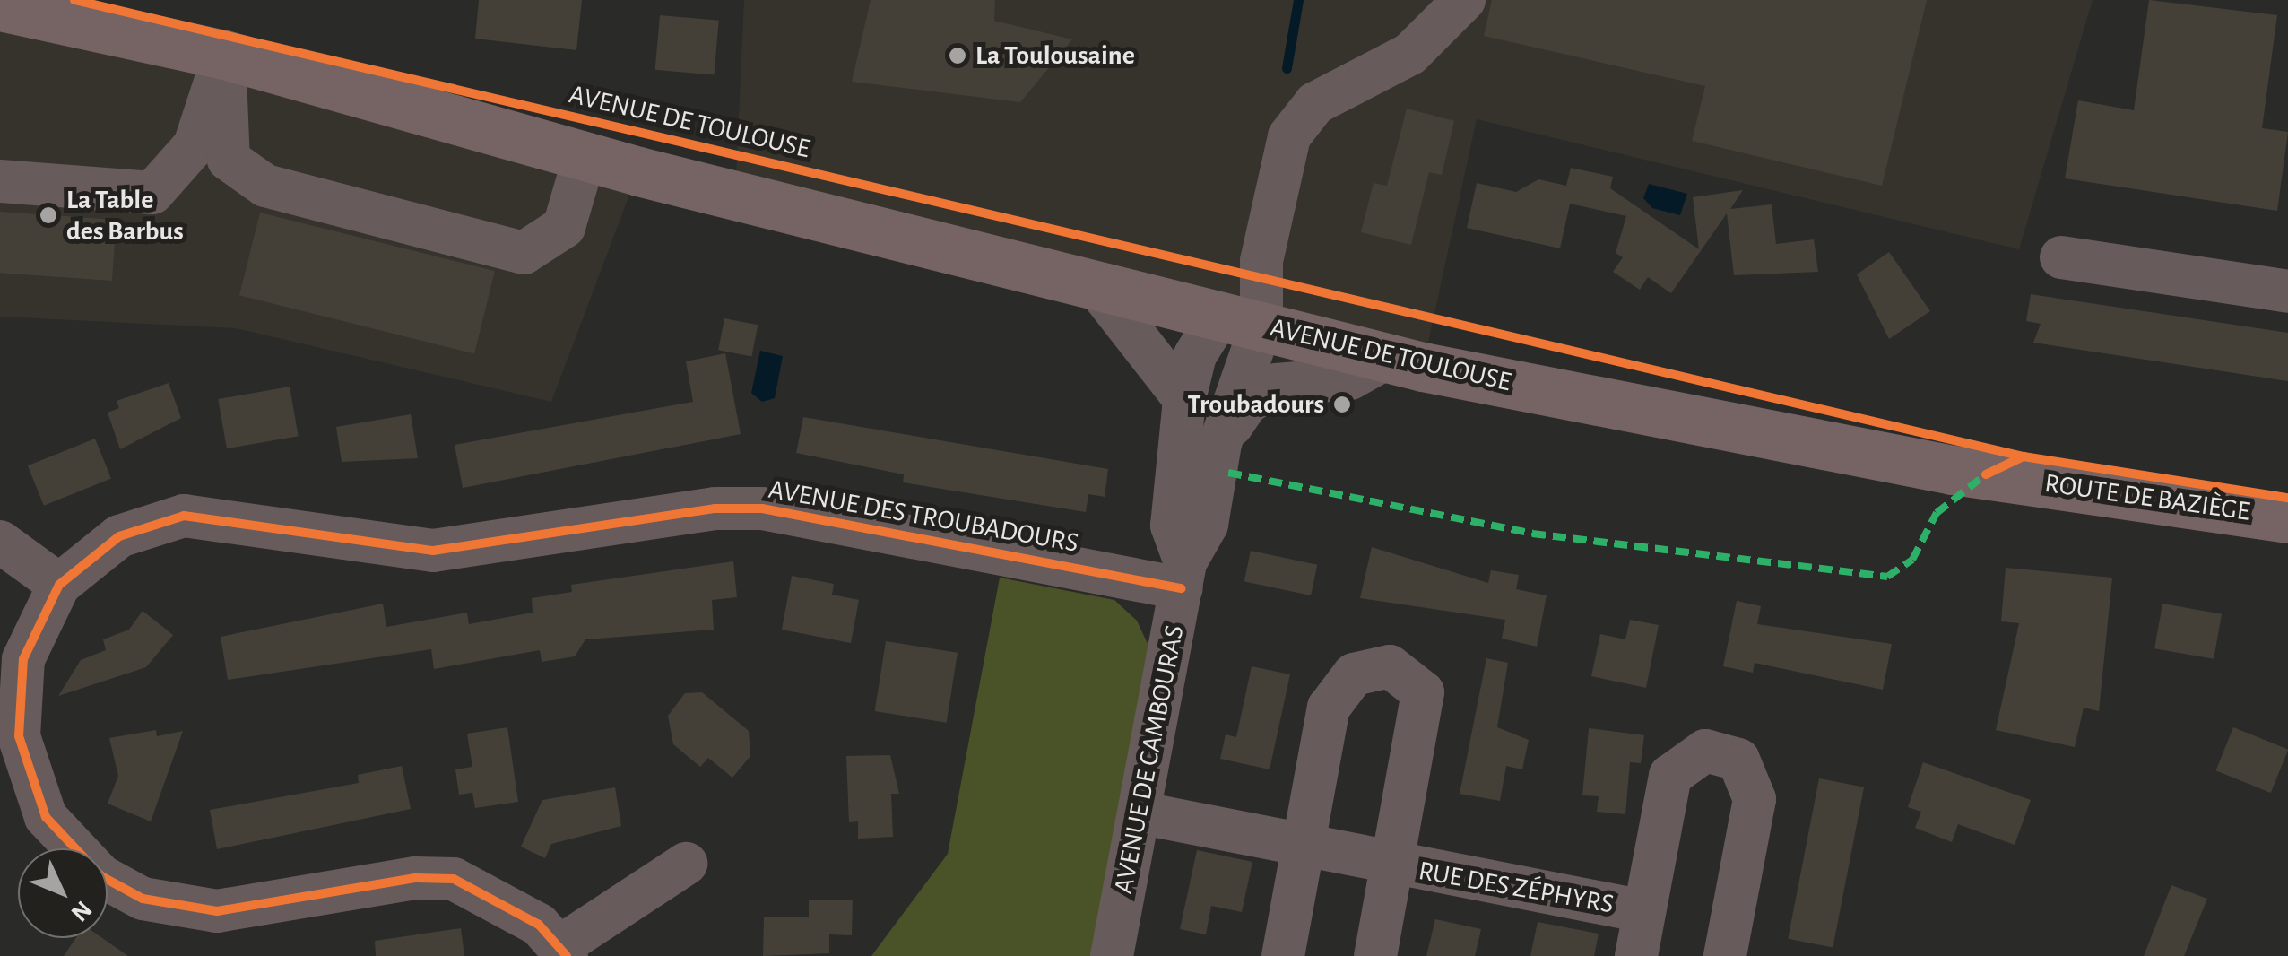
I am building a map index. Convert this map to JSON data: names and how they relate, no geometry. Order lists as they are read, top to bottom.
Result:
{
  "streets": {
    "main road": ["AVENUE DE TOULOUSE", "ROUTE DE BAZIÈGE"],
    "street": ["AVENUE DES TROUBADOURS", "AVENUE DE CAMBOURAS", "RUE DES ZÉPHYRS"]
  },
  "crossings": [
    ["AVENUE DE TOULOUSE", "ROUTE DE BAZIÈGE"],
    ["AVENUE DES TROUBADOURS", "AVENUE DE CAMBOURAS"],
    ["AVENUE DE CAMBOURAS", "RUE DES ZÉPHYRS"]
  ],
  "places": ["La Toulousaine", "La Table des Barbus", "Troubadours"],
  "north": "bottom right"
}
